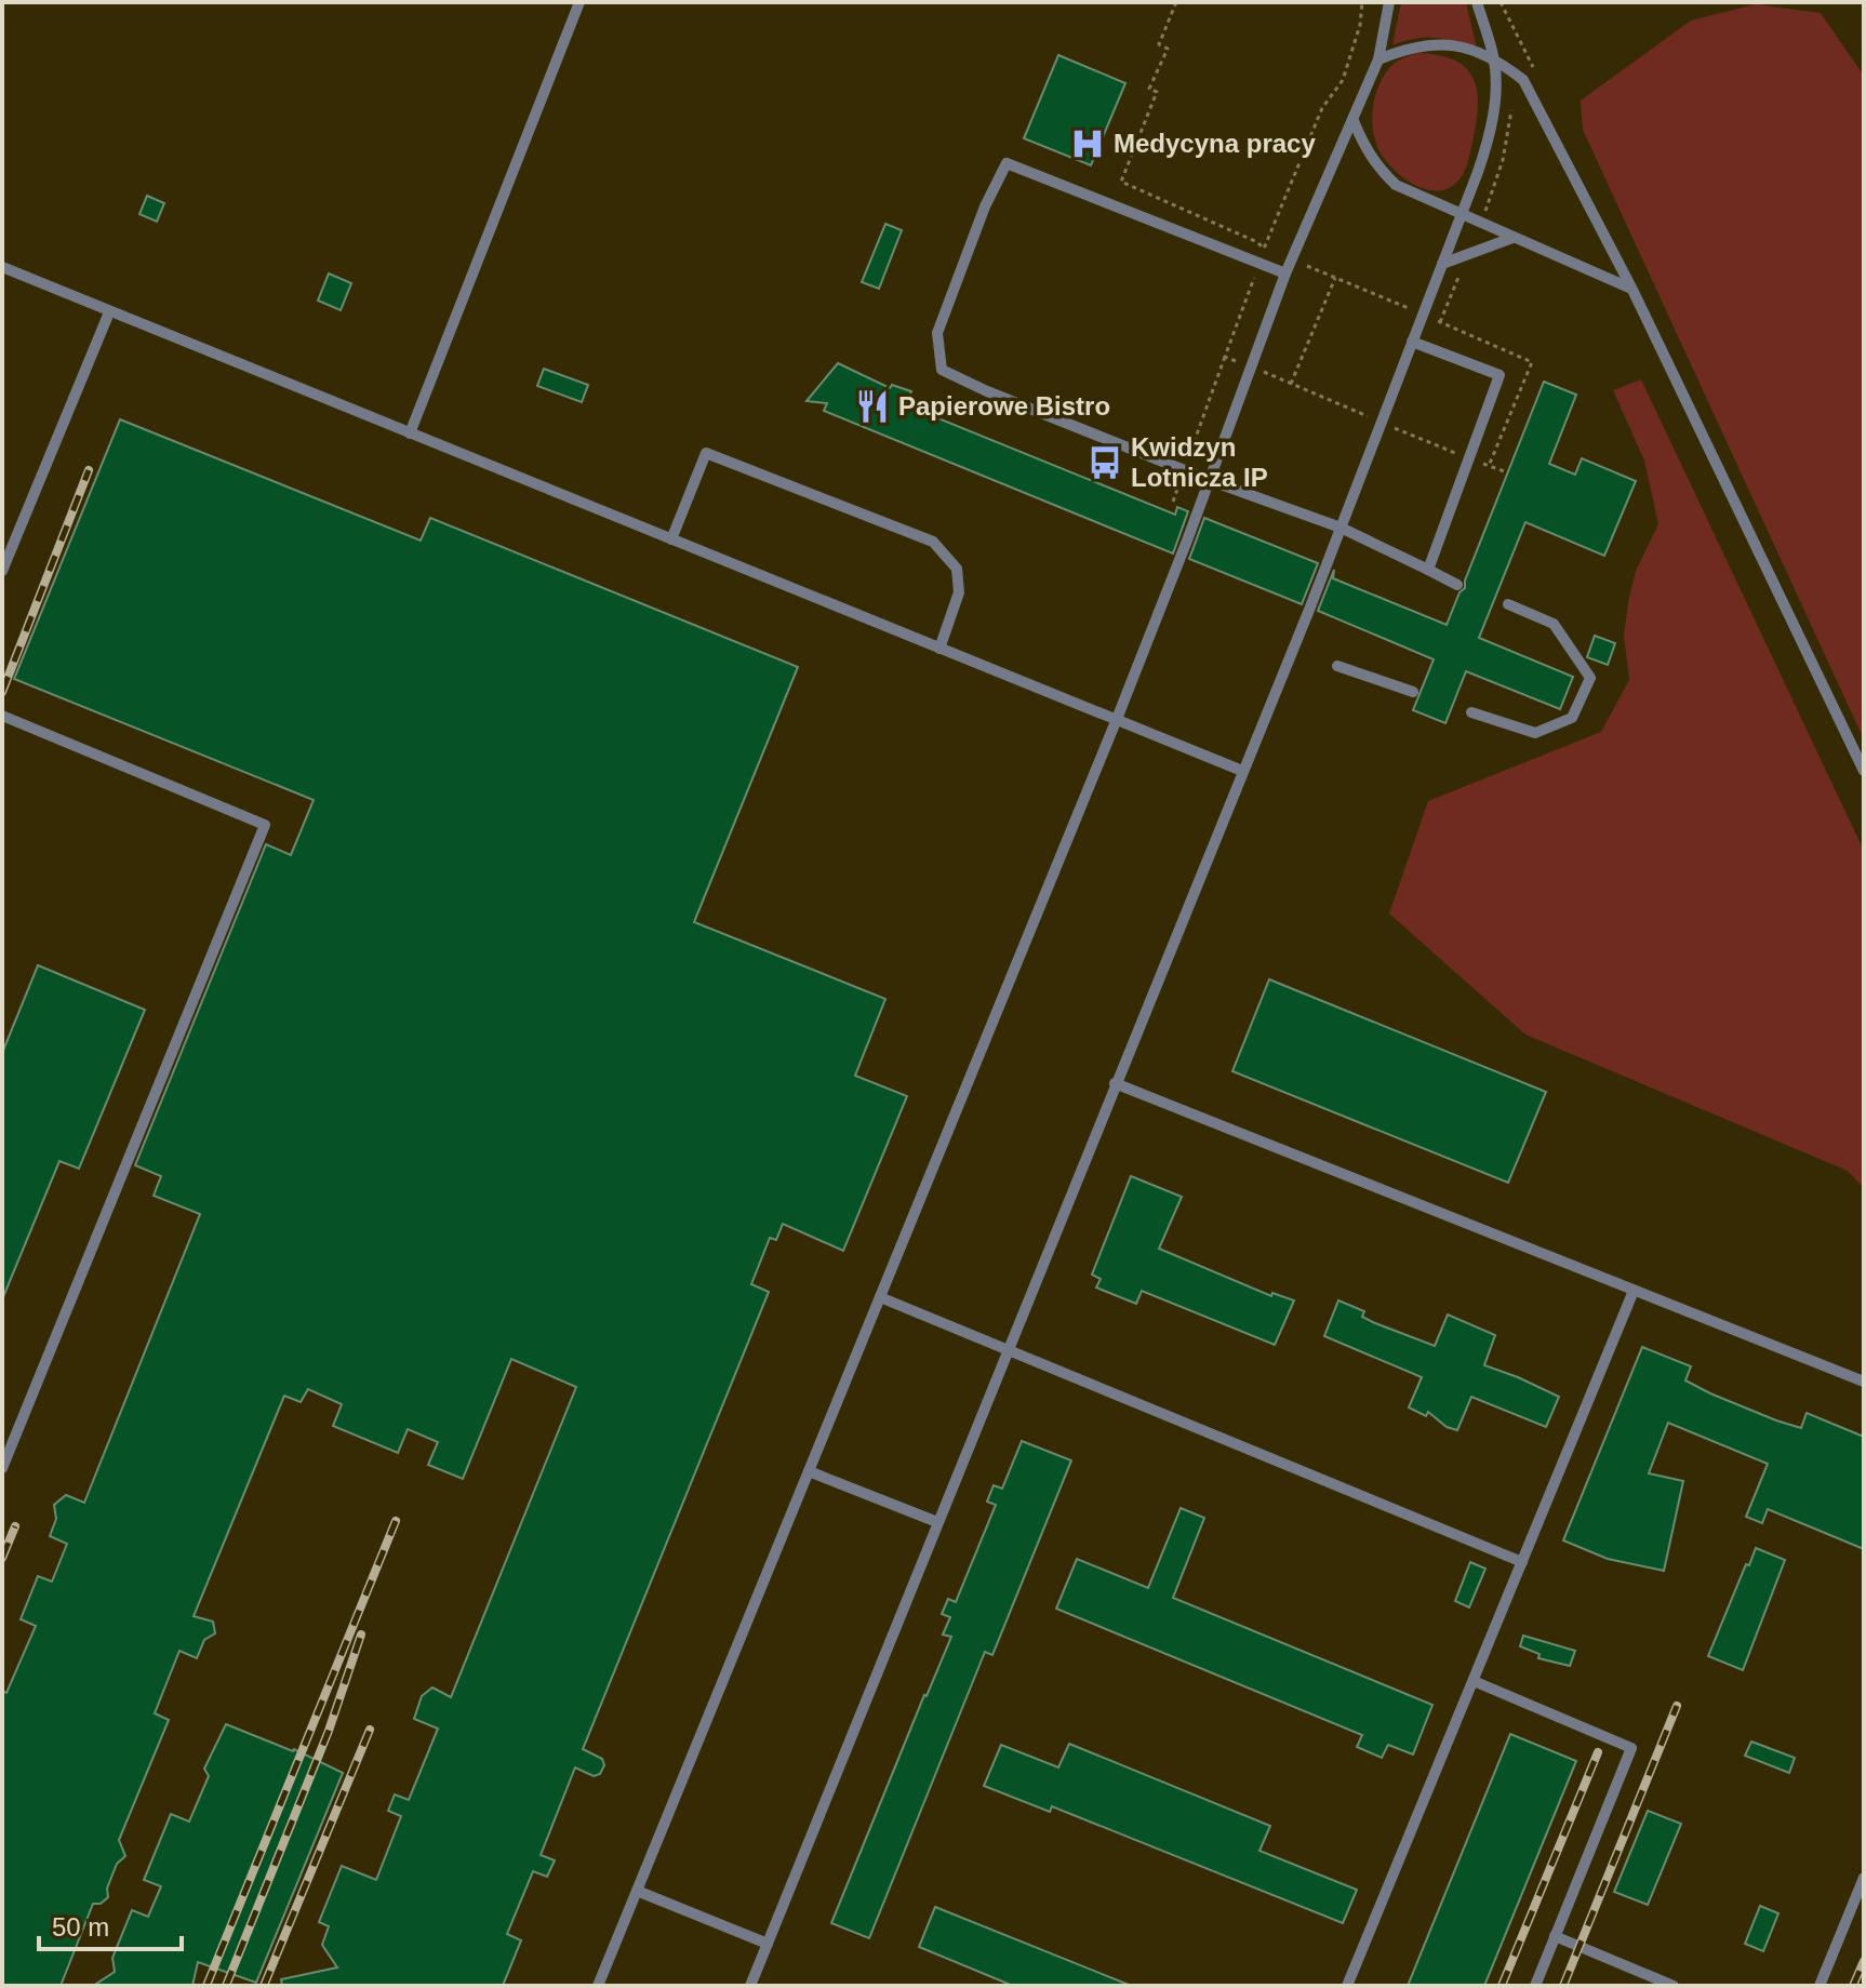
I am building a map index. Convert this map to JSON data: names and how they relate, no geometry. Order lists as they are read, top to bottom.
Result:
{
  "places": {
    "hospital": ["Medycyna pracy"],
    "restaurant": ["Papierowe Bistro"],
    "bus stop": ["Kwidzyn Lotnicza IP"]
  },
  "scale_bar": "50 m"
}
